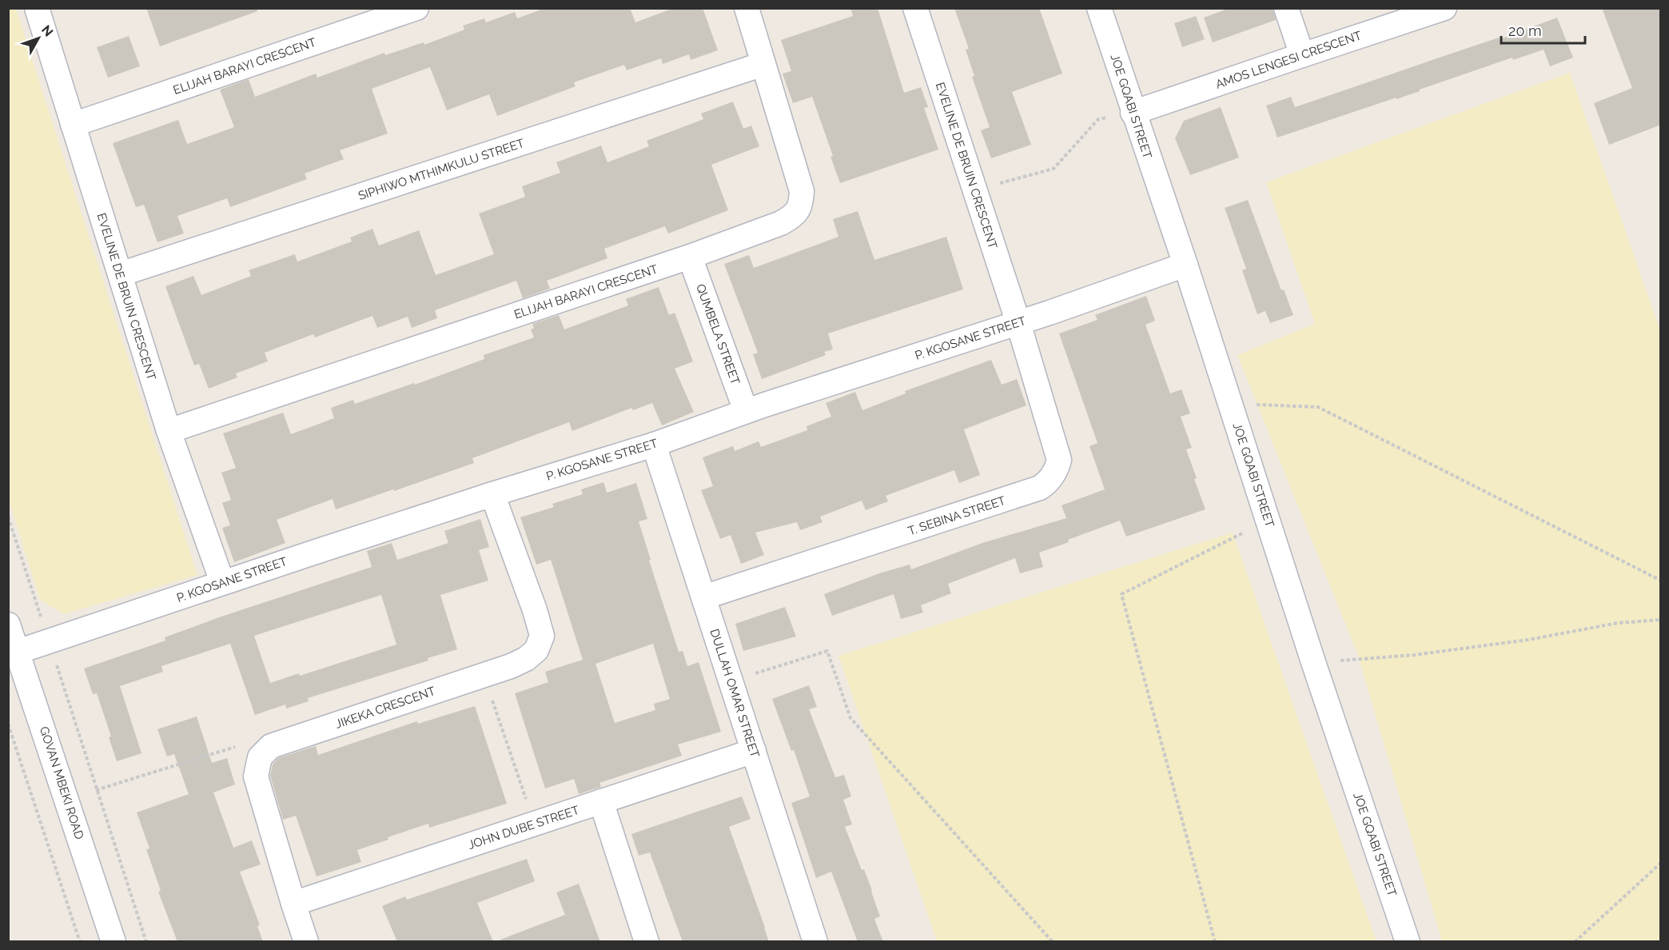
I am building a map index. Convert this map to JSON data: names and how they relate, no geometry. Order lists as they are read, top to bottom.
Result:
{
  "streets": {
    "street": [
      "AMOS LENGESI CRESCENT",
      "ELIJAH BARAYI CRESCENT",
      "JOE GQABI STREET",
      "EVELINE DE BRUIN CRESCENT",
      "SIPHIWO MTHIMKULU STREET",
      "QUMBELA STREET",
      "P. KGOSANE STREET",
      "T. SEBINA STREET",
      "DULLAH OMAR STREET",
      "JIKEKA CRESCENT",
      "GOVAN MBEKI ROAD",
      "JOHN DUBE STREET"
    ]
  },
  "crossings": [
    ["AMOS LENGESI CRESCENT", "JOE GQABI STREET"],
    ["ELIJAH BARAYI CRESCENT", "EVELINE DE BRUIN CRESCENT"],
    ["ELIJAH BARAYI CRESCENT", "SIPHIWO MTHIMKULU STREET"],
    ["ELIJAH BARAYI CRESCENT", "QUMBELA STREET"],
    ["JOE GQABI STREET", "P. KGOSANE STREET"],
    ["EVELINE DE BRUIN CRESCENT", "SIPHIWO MTHIMKULU STREET"],
    ["EVELINE DE BRUIN CRESCENT", "P. KGOSANE STREET"],
    ["EVELINE DE BRUIN CRESCENT", "T. SEBINA STREET"],
    ["QUMBELA STREET", "P. KGOSANE STREET"],
    ["P. KGOSANE STREET", "T. SEBINA STREET"],
    ["P. KGOSANE STREET", "DULLAH OMAR STREET"],
    ["P. KGOSANE STREET", "JIKEKA CRESCENT"],
    ["P. KGOSANE STREET", "GOVAN MBEKI ROAD"],
    ["T. SEBINA STREET", "DULLAH OMAR STREET"],
    ["DULLAH OMAR STREET", "JOHN DUBE STREET"]
  ],
  "scale_bar": "20 m",
  "north": "top right"
}
